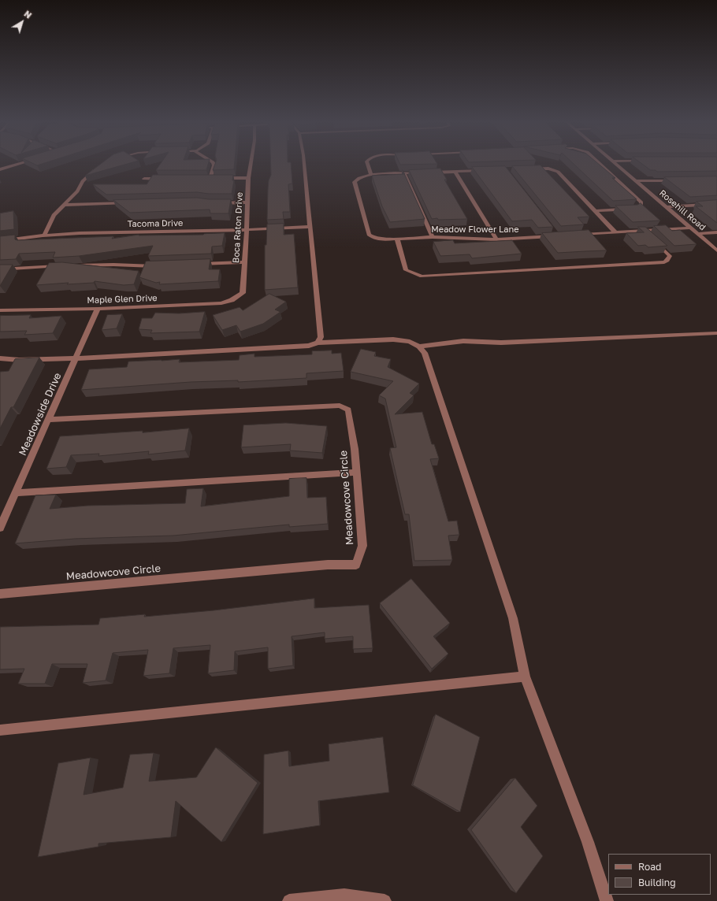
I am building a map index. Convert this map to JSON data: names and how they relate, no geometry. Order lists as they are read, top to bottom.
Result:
{
  "streets": {
    "street": [
      "Rosehill Road",
      "Tacoma Drive",
      "Boca Raton Drive",
      "Meadow Flower Lane",
      "Maple Glen Drive",
      "Meadowside Drive",
      "Meadowcove Circle"
    ]
  },
  "crossings": [
    ["Tacoma Drive", "Boca Raton Drive"],
    ["Boca Raton Drive", "Maple Glen Drive"],
    ["Maple Glen Drive", "Meadowside Drive"],
    ["Meadowside Drive", "Meadowcove Circle"]
  ],
  "legend": ["Road", "Building"],
  "north": "top right"
}
